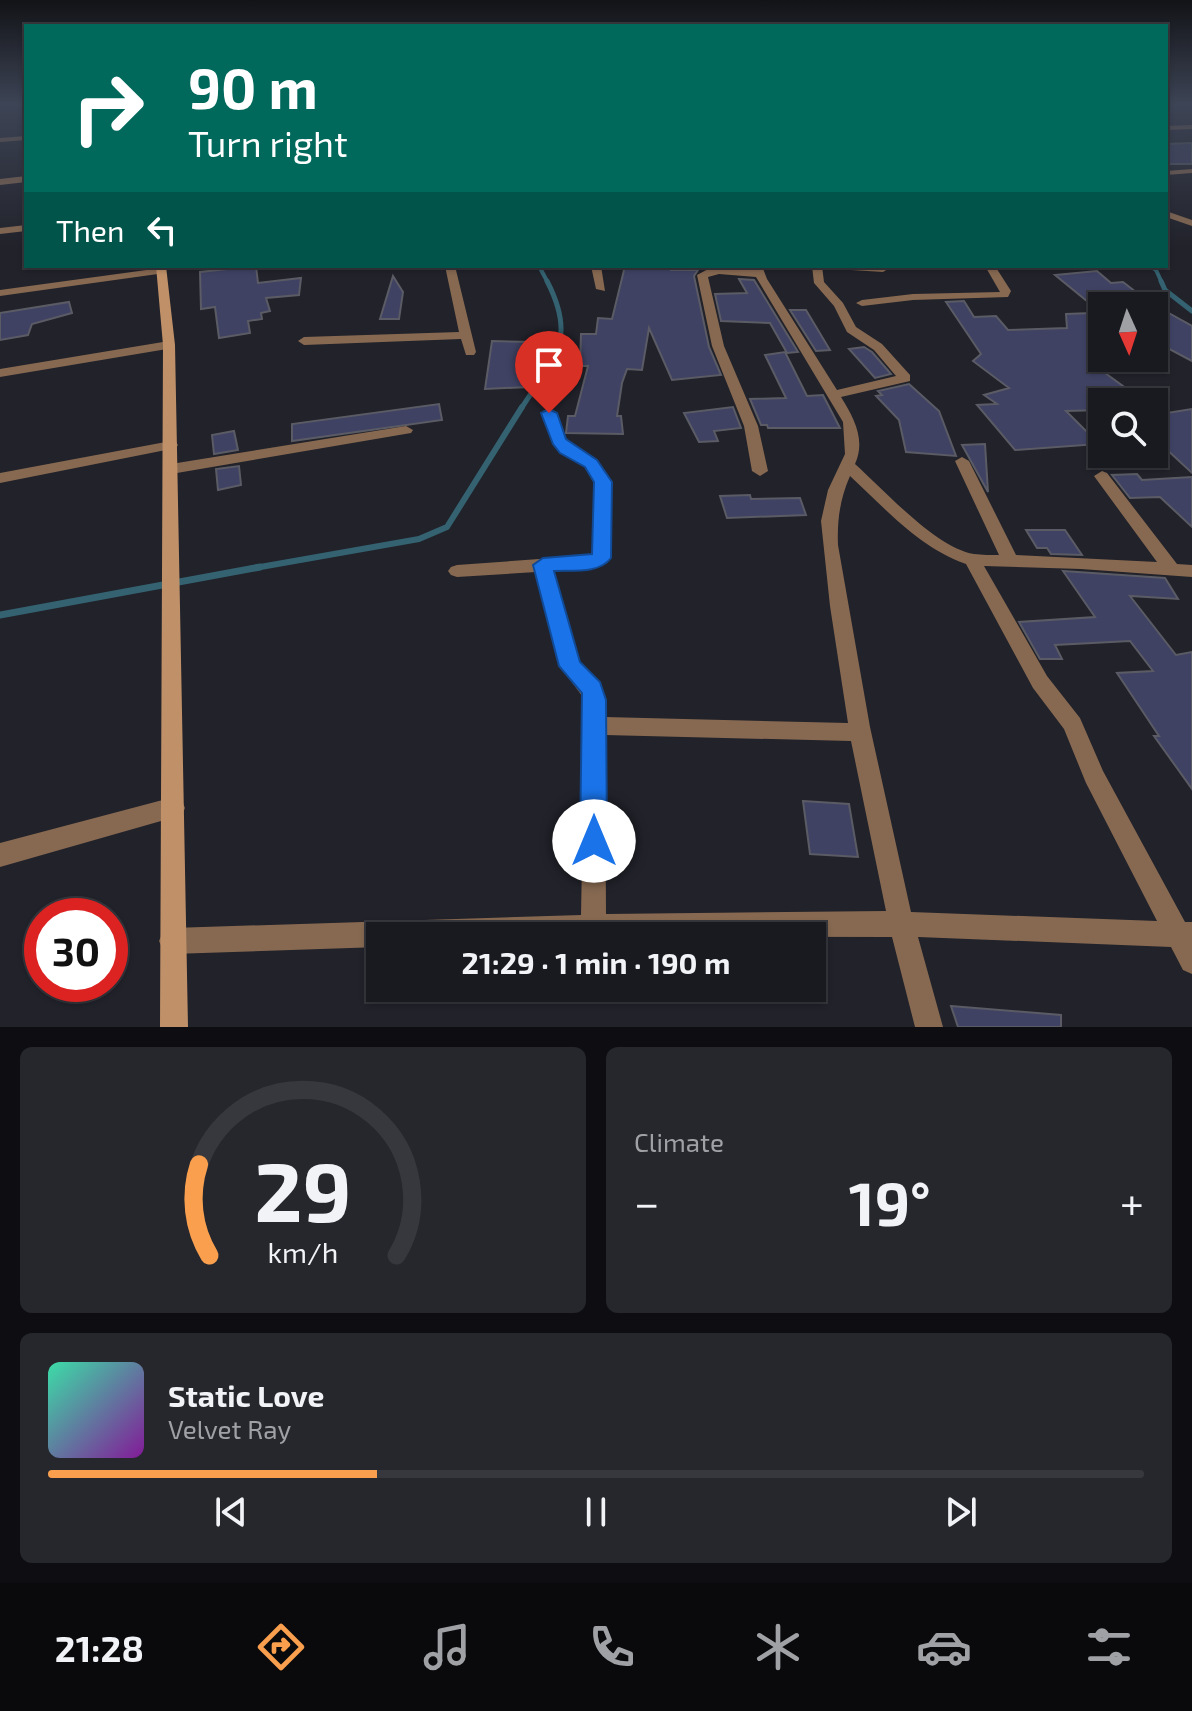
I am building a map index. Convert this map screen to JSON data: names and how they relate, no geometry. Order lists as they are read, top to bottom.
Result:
{
  "north": "bottom",
  "page": {
    "turn": ["90 m", "Turn right"],
    "then": "Then",
    "limit": "30",
    "trip": "21:29 · 1 min · 190 m",
    "tile": "Climate",
    "heat": ["−", "19°", "+"],
    "song": ["Static Love", "Velvet Ray"],
    "tabs": "21:28",
    "gauge": ["29", "km/h"]
  }
}
